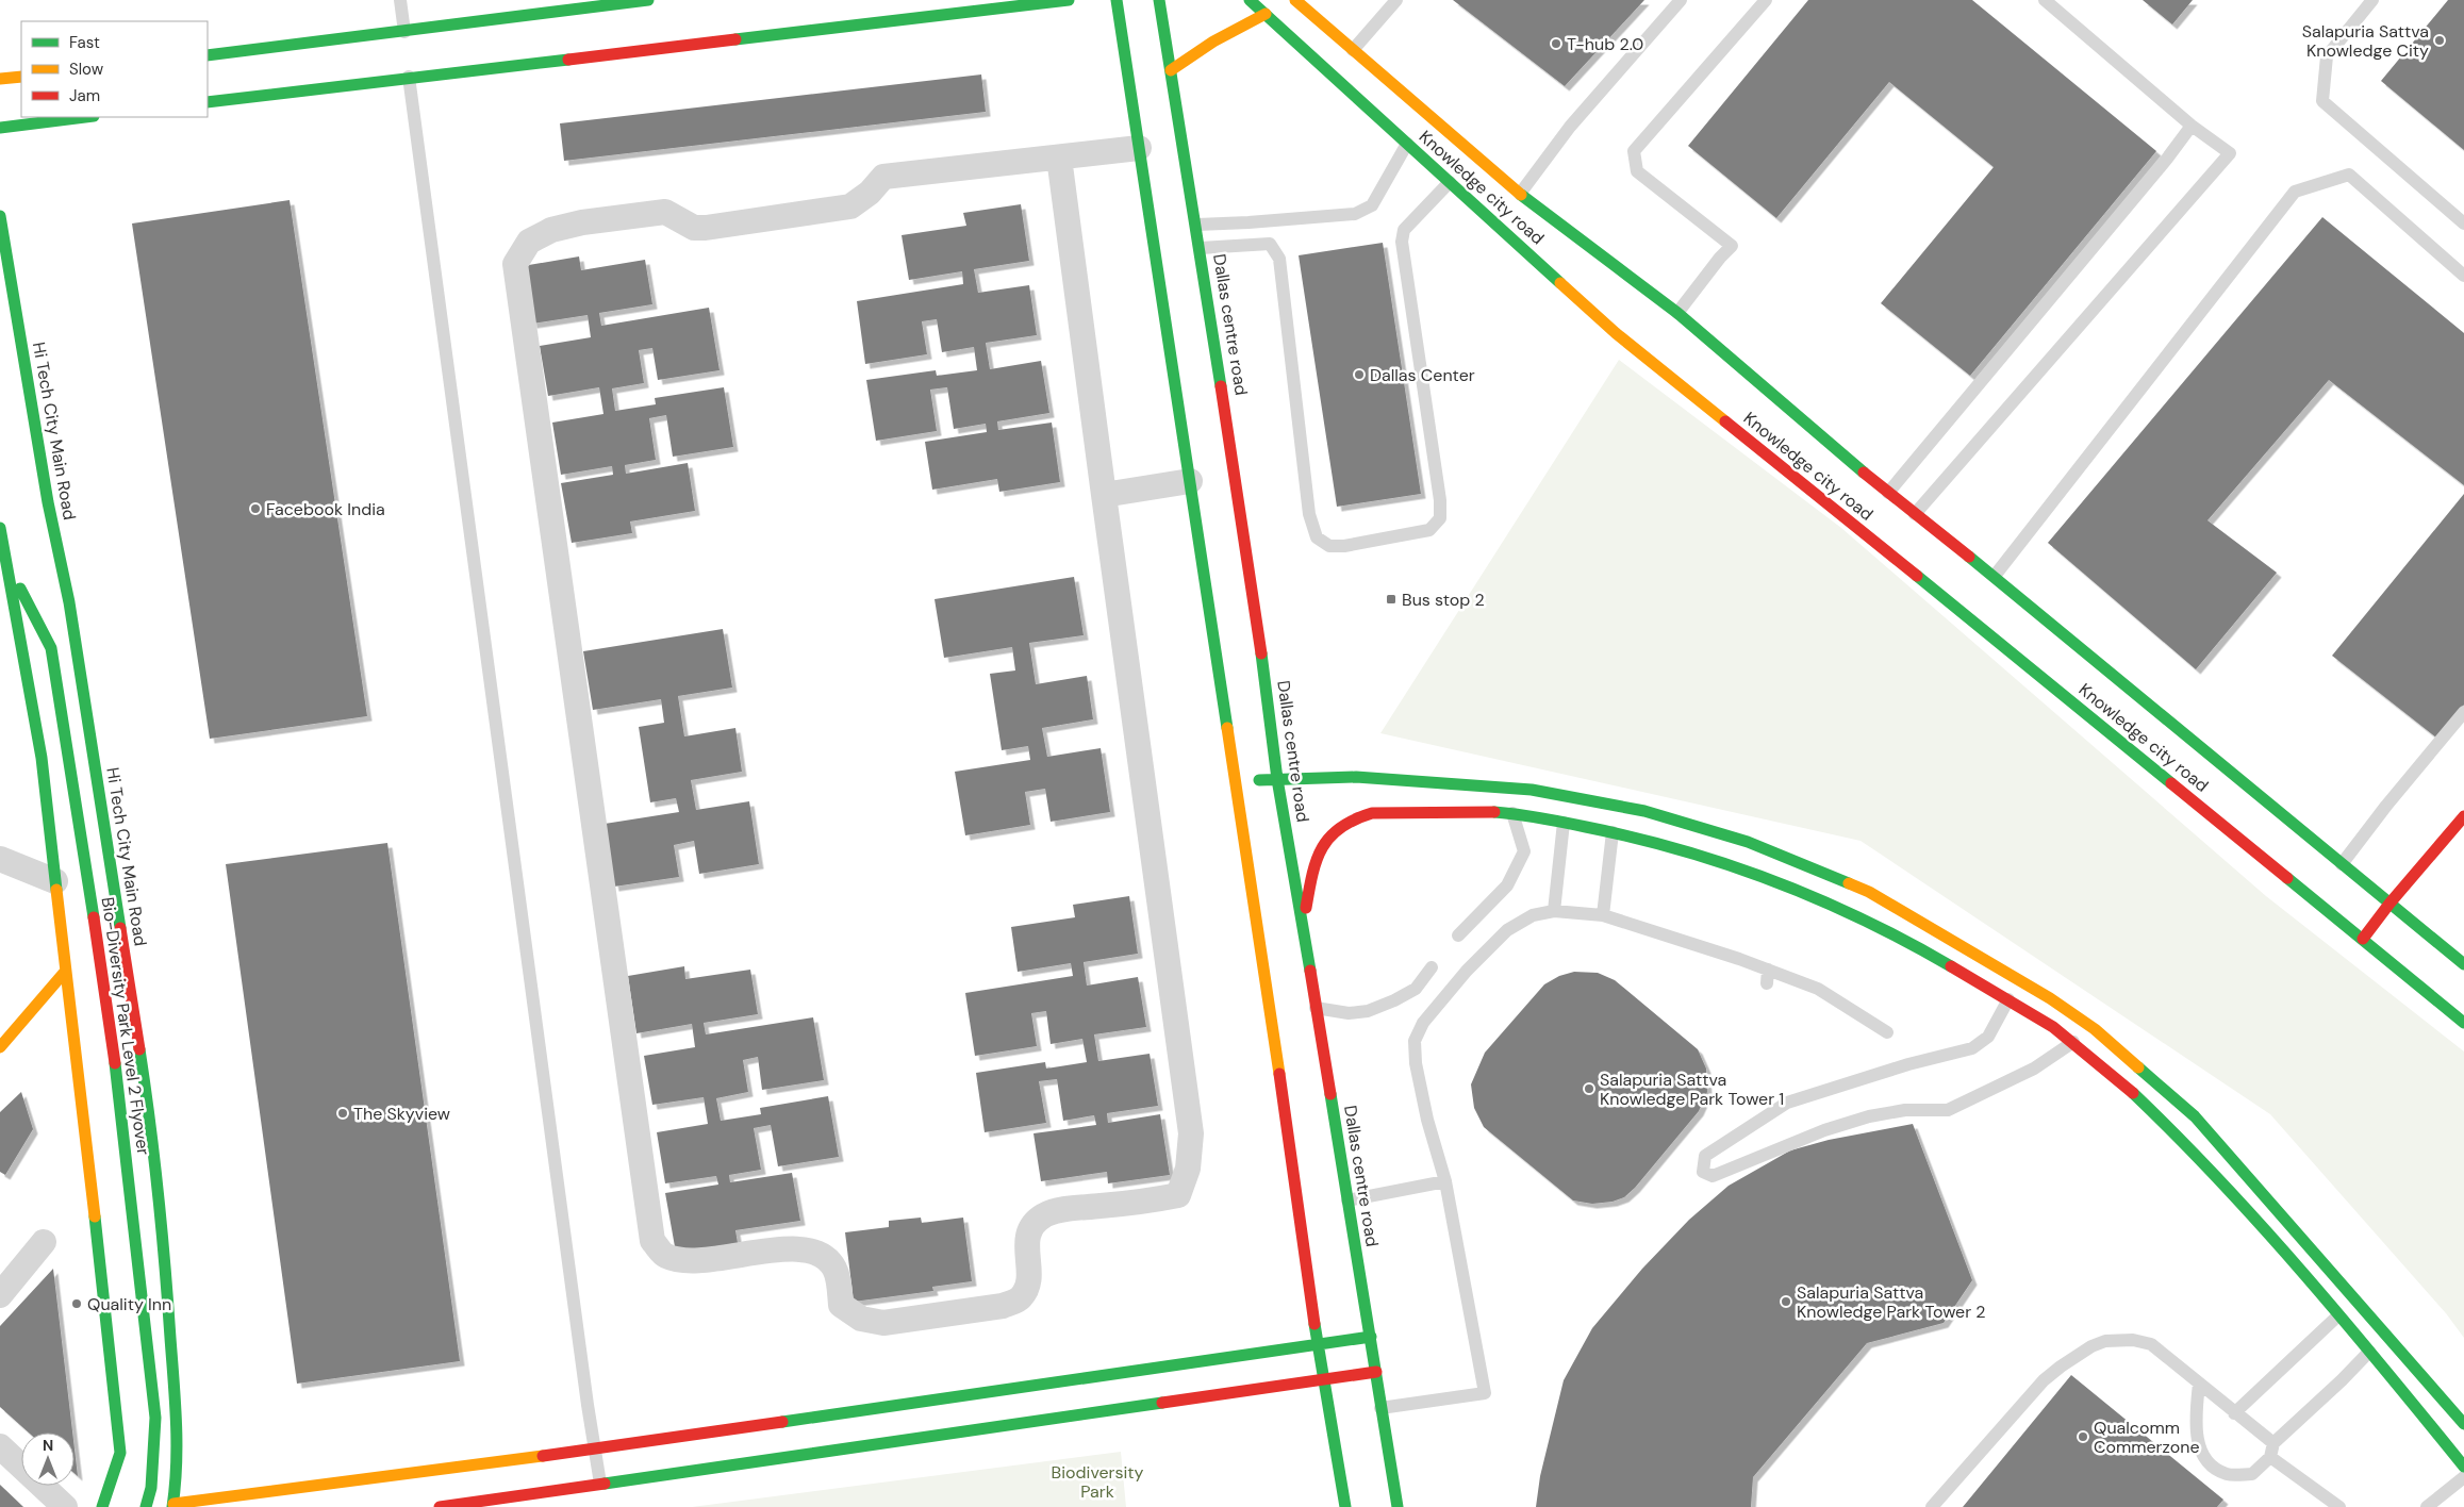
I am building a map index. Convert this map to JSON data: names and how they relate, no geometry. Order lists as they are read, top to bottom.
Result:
{
  "streets": {
    "street": [
      "Knowledge city road",
      "Dallas centre road",
      "Hi Tech City Main Road",
      "Bio-Diversity Park Level 2 Flyover"
    ]
  },
  "parks": ["Biodiversity Park"],
  "places": {
    "other": [
      "Salapuria Sattva Knowledge City",
      "T-hub 2.0",
      "Dallas Center",
      "Facebook India",
      "Salapuria Sattva Knowledge Park Tower 1",
      "The Skyview",
      "Salapuria Sattva Knowledge Park Tower 2",
      "Quality Inn",
      "Qualcomm Commerzone"
    ],
    "transit": ["Bus stop 2"]
  },
  "legend": ["Fast", "Slow", "Jam"],
  "north": "top"
}
